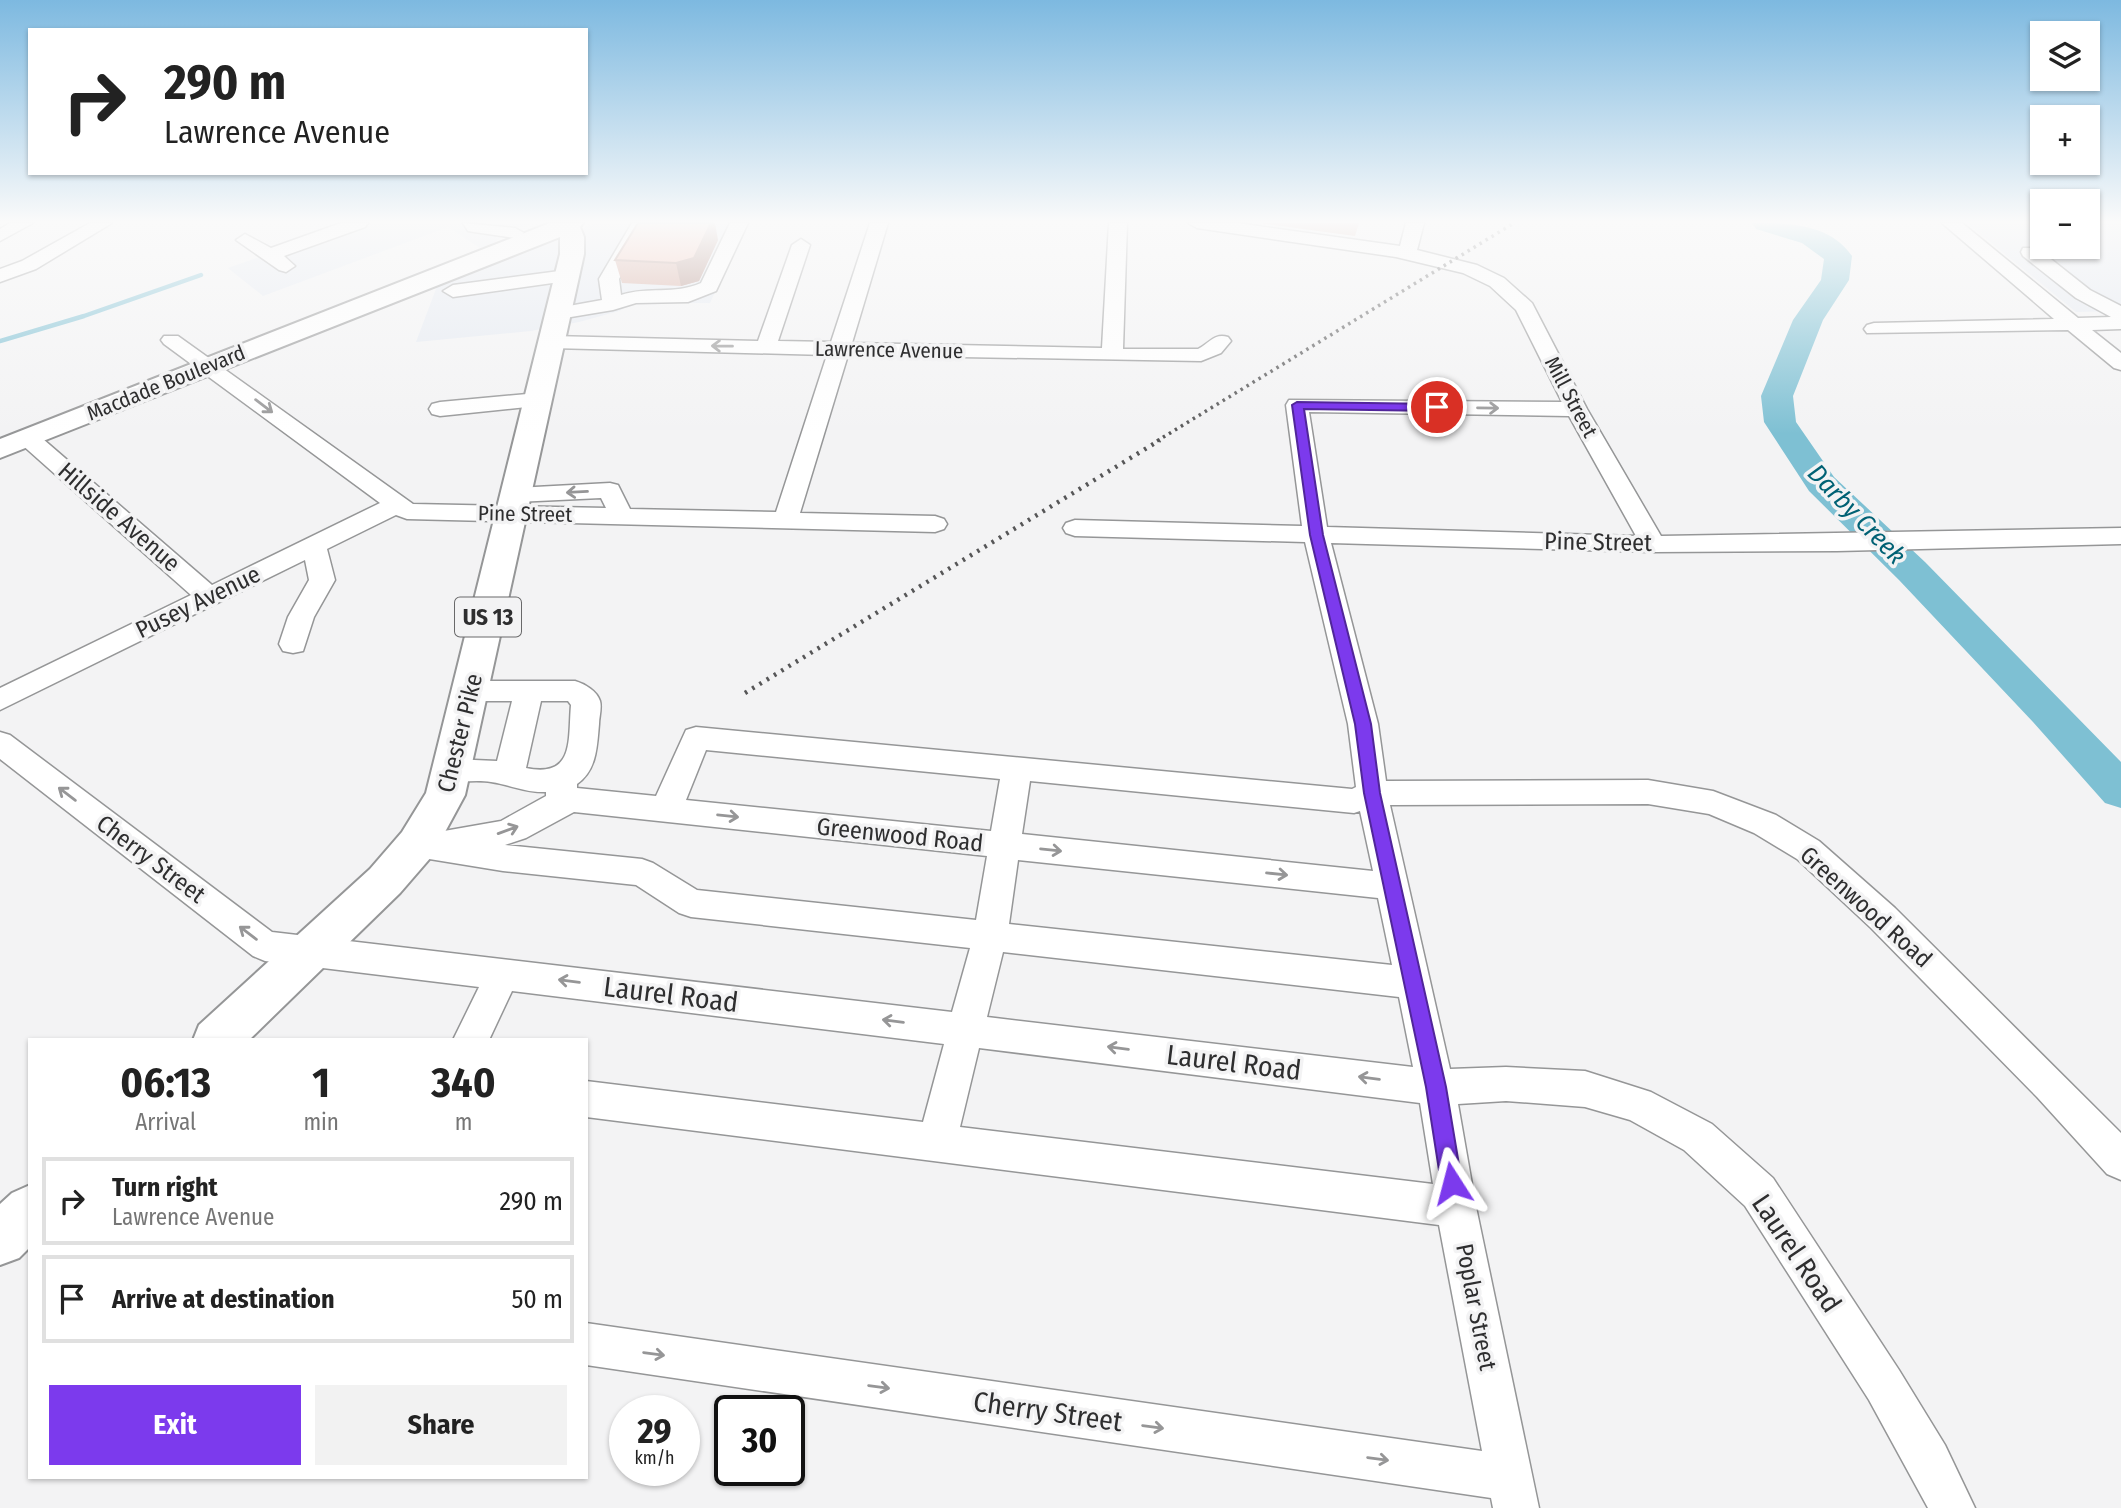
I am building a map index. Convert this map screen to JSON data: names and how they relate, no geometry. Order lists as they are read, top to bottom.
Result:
{
  "streets": {
    "main road": ["Macdade Boulevard", "US 13", "Chester Pike"],
    "street": [
      "Lawrence Avenue",
      "Mill Street",
      "Pine Street",
      "Hillside Avenue",
      "Pusey Avenue",
      "Greenwood Road",
      "Cherry Street",
      "Laurel Road",
      "Poplar Street"
    ]
  },
  "crossings": [
    ["Lawrence Avenue", "Chester Pike"],
    ["Macdade Boulevard", "Pine Street"],
    ["Macdade Boulevard", "Hillside Avenue"],
    ["Mill Street", "Pine Street"],
    ["Mill Street", "Poplar Street"],
    ["Pine Street", "Pusey Avenue"],
    ["Pine Street", "Chester Pike"],
    ["Pine Street", "Poplar Street"],
    ["Hillside Avenue", "Pusey Avenue"],
    ["Chester Pike", "Greenwood Road"],
    ["Chester Pike", "Cherry Street"],
    ["Chester Pike", "Laurel Road"],
    ["Greenwood Road", "Poplar Street"],
    ["Cherry Street", "Laurel Road"],
    ["Cherry Street", "Poplar Street"],
    ["Laurel Road", "Poplar Street"]
  ],
  "water": ["Darby Creek"],
  "page": {
    "map_buttons": ["+", "−"],
    "turn": ["290 m", "Lawrence Avenue"],
    "eta": [
      "06:13",
      "Arrival",
      "1",
      "min",
      "340",
      "m"
    ],
    "list": [
      {
        "name": "Turn right",
        "note": "Lawrence Avenue",
        "value": "290 m"
      },
      {
        "name": "Arrive at destination",
        "value": "50 m"
      }
    ],
    "buttons": ["Exit", "Share"],
    "speed": "29 km/h",
    "limit": "30"
  }
}
